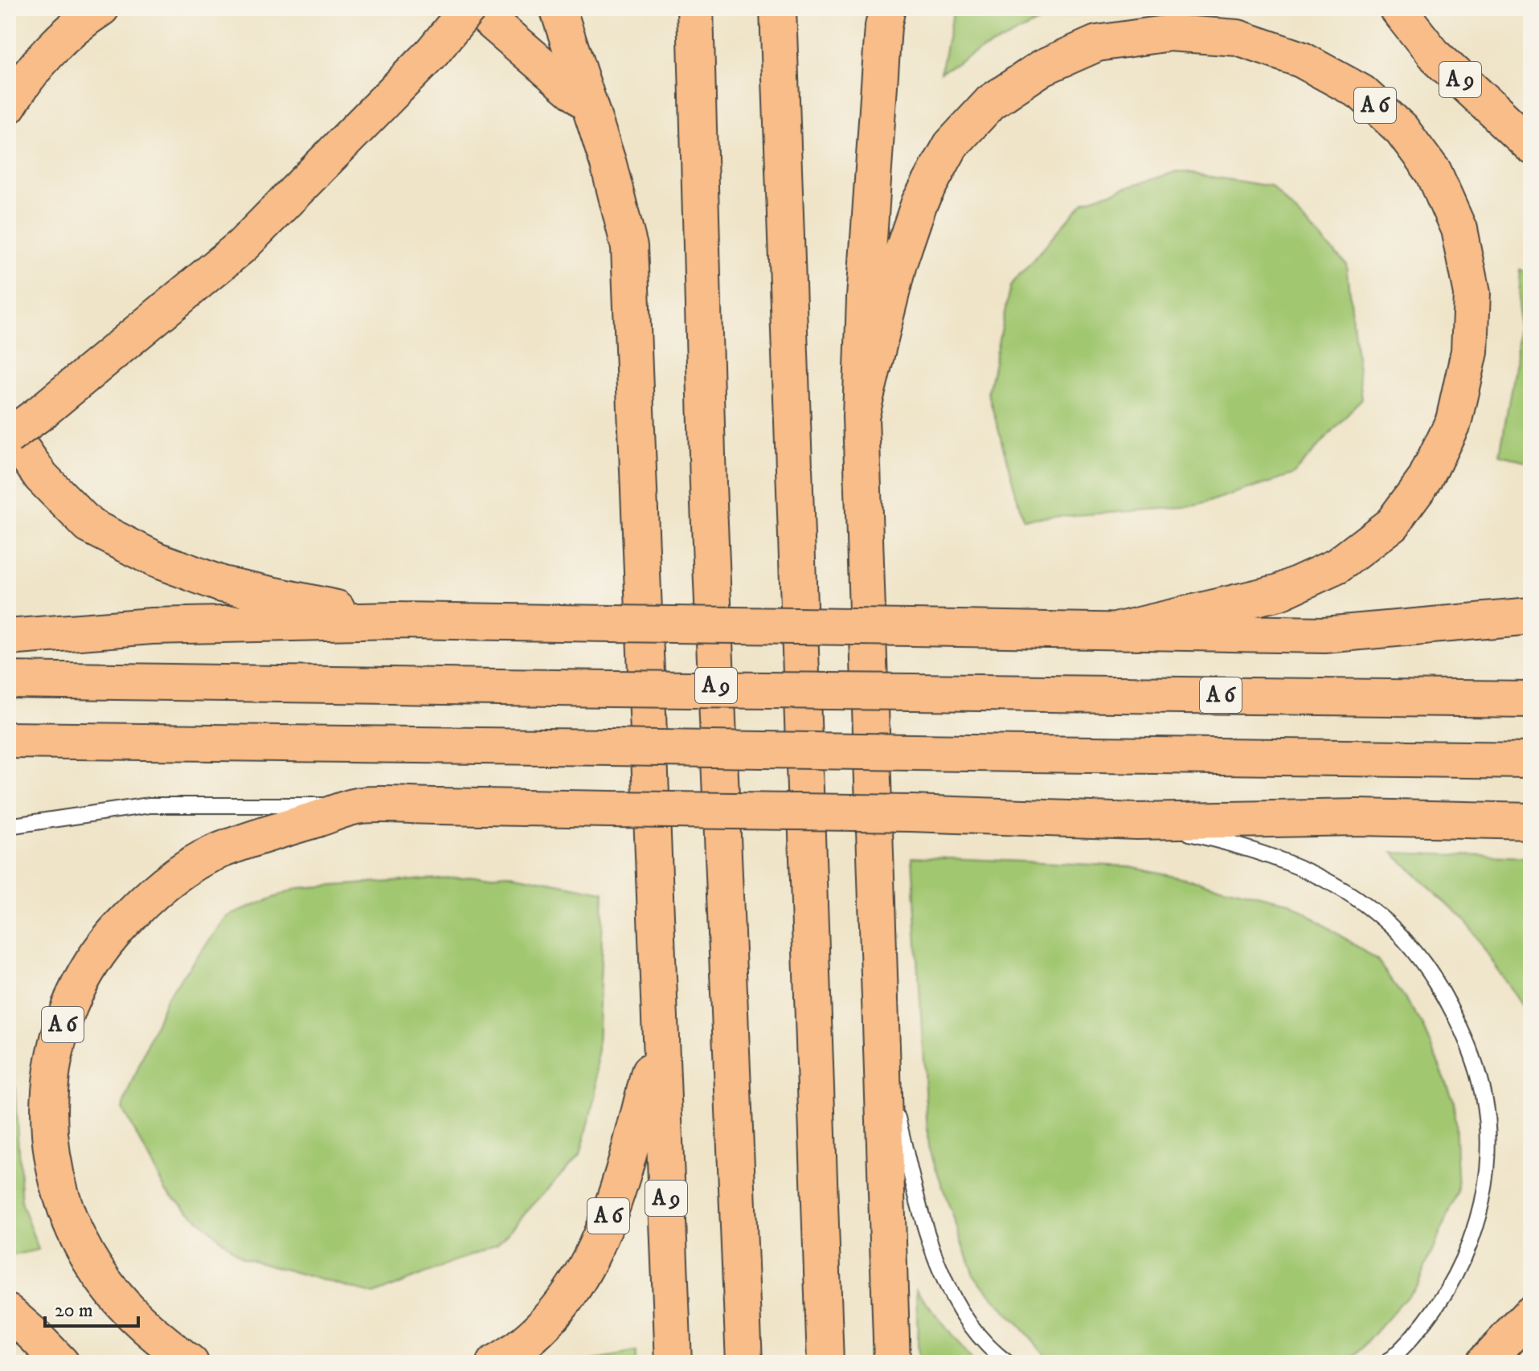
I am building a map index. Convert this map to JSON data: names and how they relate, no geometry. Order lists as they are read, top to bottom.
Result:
{
  "streets": {
    "highway": ["A 9", "A 6"]
  },
  "crossings": [
    ["A 9", "A 6"]
  ],
  "scale_bar": "20 m"
}
